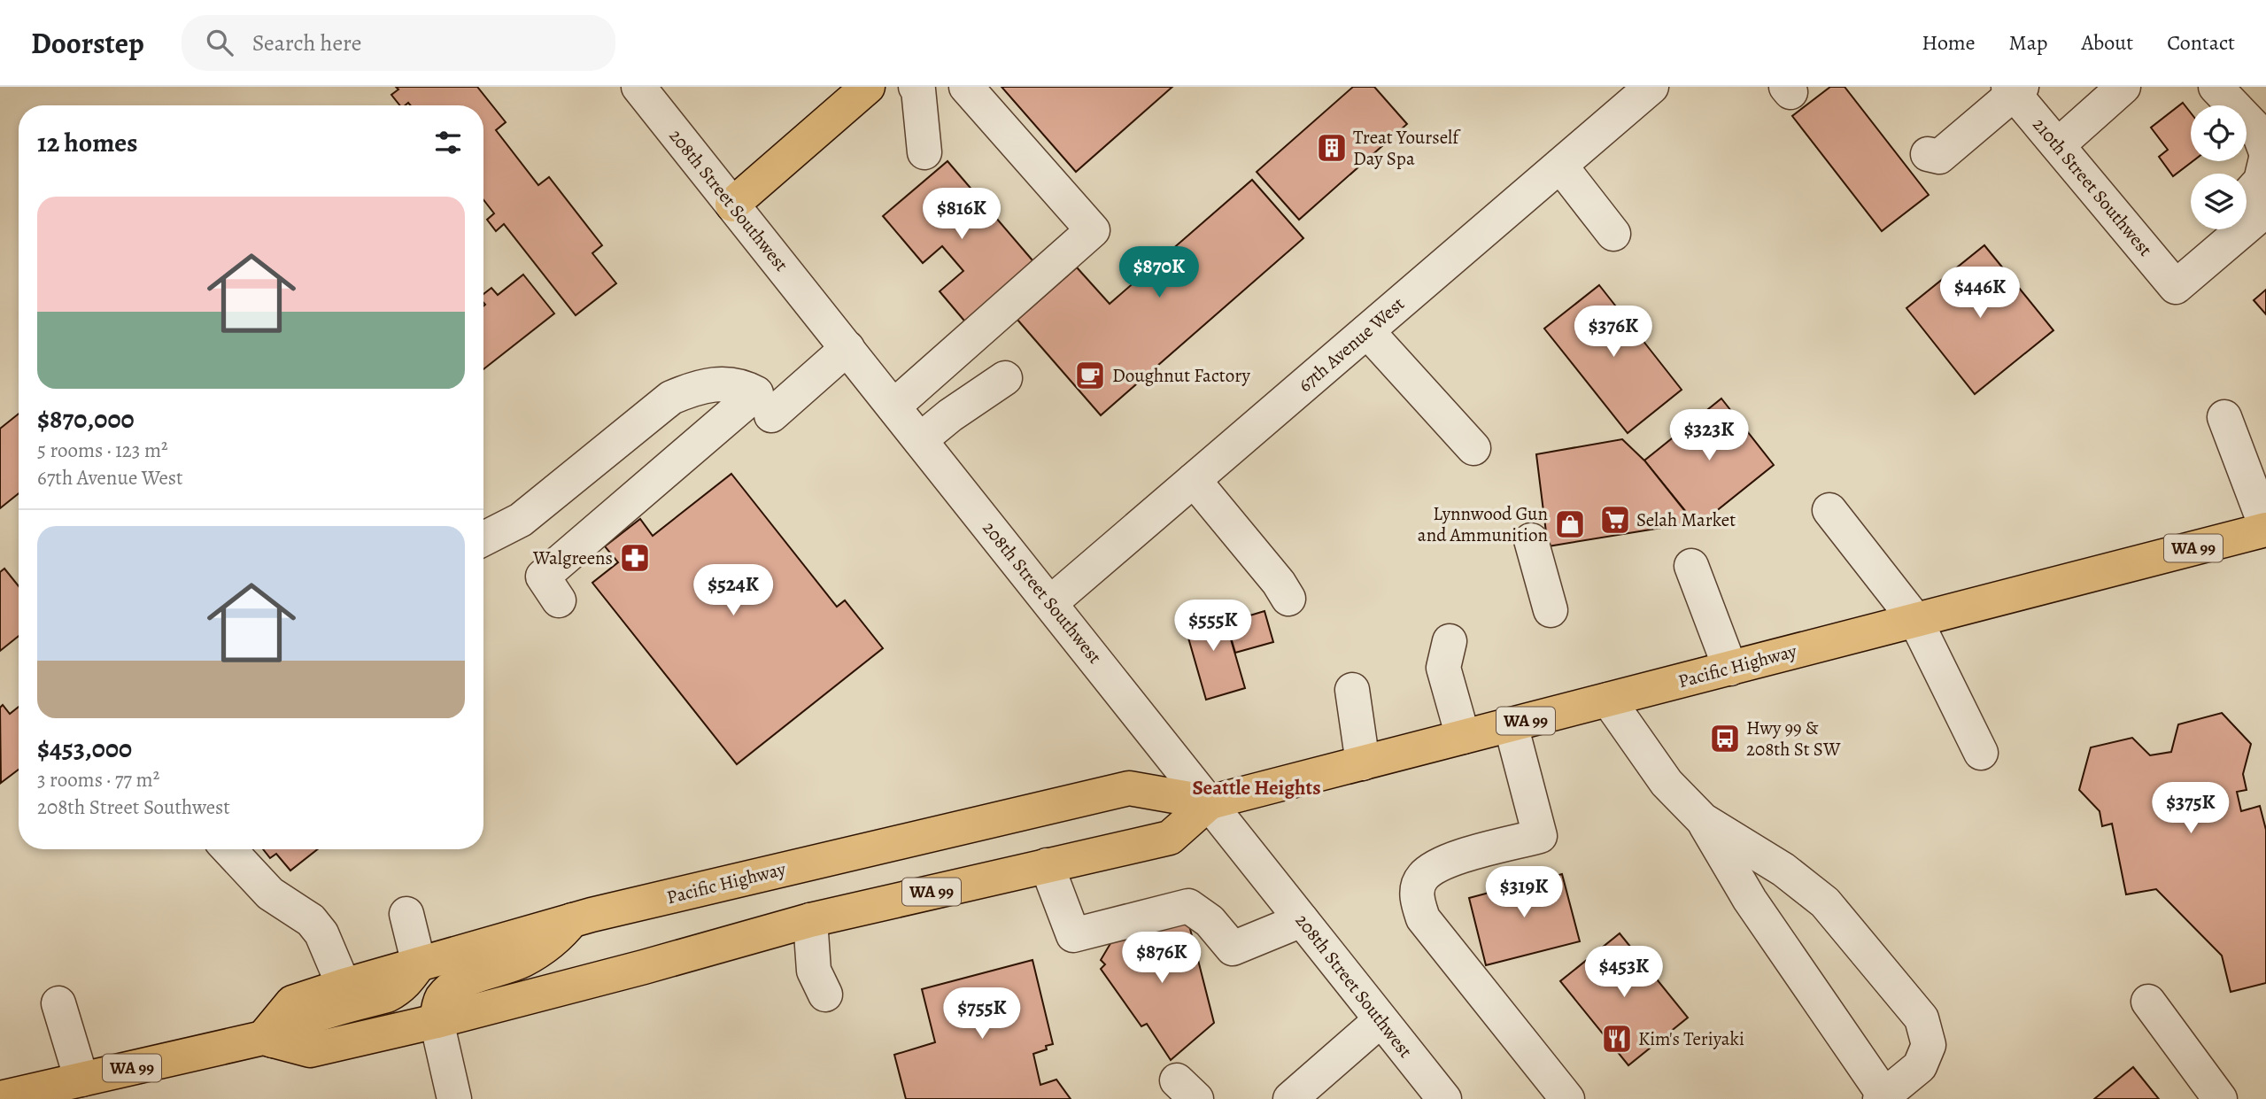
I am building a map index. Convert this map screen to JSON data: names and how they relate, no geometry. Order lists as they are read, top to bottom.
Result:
{
  "streets": {
    "main road": ["WA 99", "Pacific Highway"],
    "street": ["210th Street Southwest", "208th Street Southwest", "67th Avenue West"]
  },
  "crossings": [
    ["208th Street Southwest", "67th Avenue West"],
    ["208th Street Southwest", "Pacific Highway"]
  ],
  "districts": ["Seattle Heights"],
  "places": {
    "building": ["Treat Yourself Day Spa"],
    "cafe": ["Doughnut Factory"],
    "supermarket": ["Selah Market"],
    "shop": ["Lynnwood Gun and Ammunition"],
    "pharmacy": ["Walgreens"],
    "bus stop": ["Hwy 99 & 208th St SW"],
    "restaurant": ["Kim's Teriyaki"]
  },
  "page": {
    "header": "Doorstep",
    "search": "Search here",
    "nav": [
      "Home",
      "Map",
      "About",
      "Contact"
    ],
    "heading": "12 homes",
    "list": [
      {
        "name": "$870,000",
        "note": "5 rooms · 123 m² · 67th Avenue West"
      },
      {
        "name": "$453,000",
        "note": "3 rooms · 77 m² · 208th Street Southwest"
      }
    ],
    "price": [
      "$816K",
      "$870K",
      "$446K",
      "$376K",
      "$323K",
      "$524K",
      "$555K",
      "$375K",
      "$319K",
      "$876K",
      "$453K",
      "$755K"
    ]
  }
}
